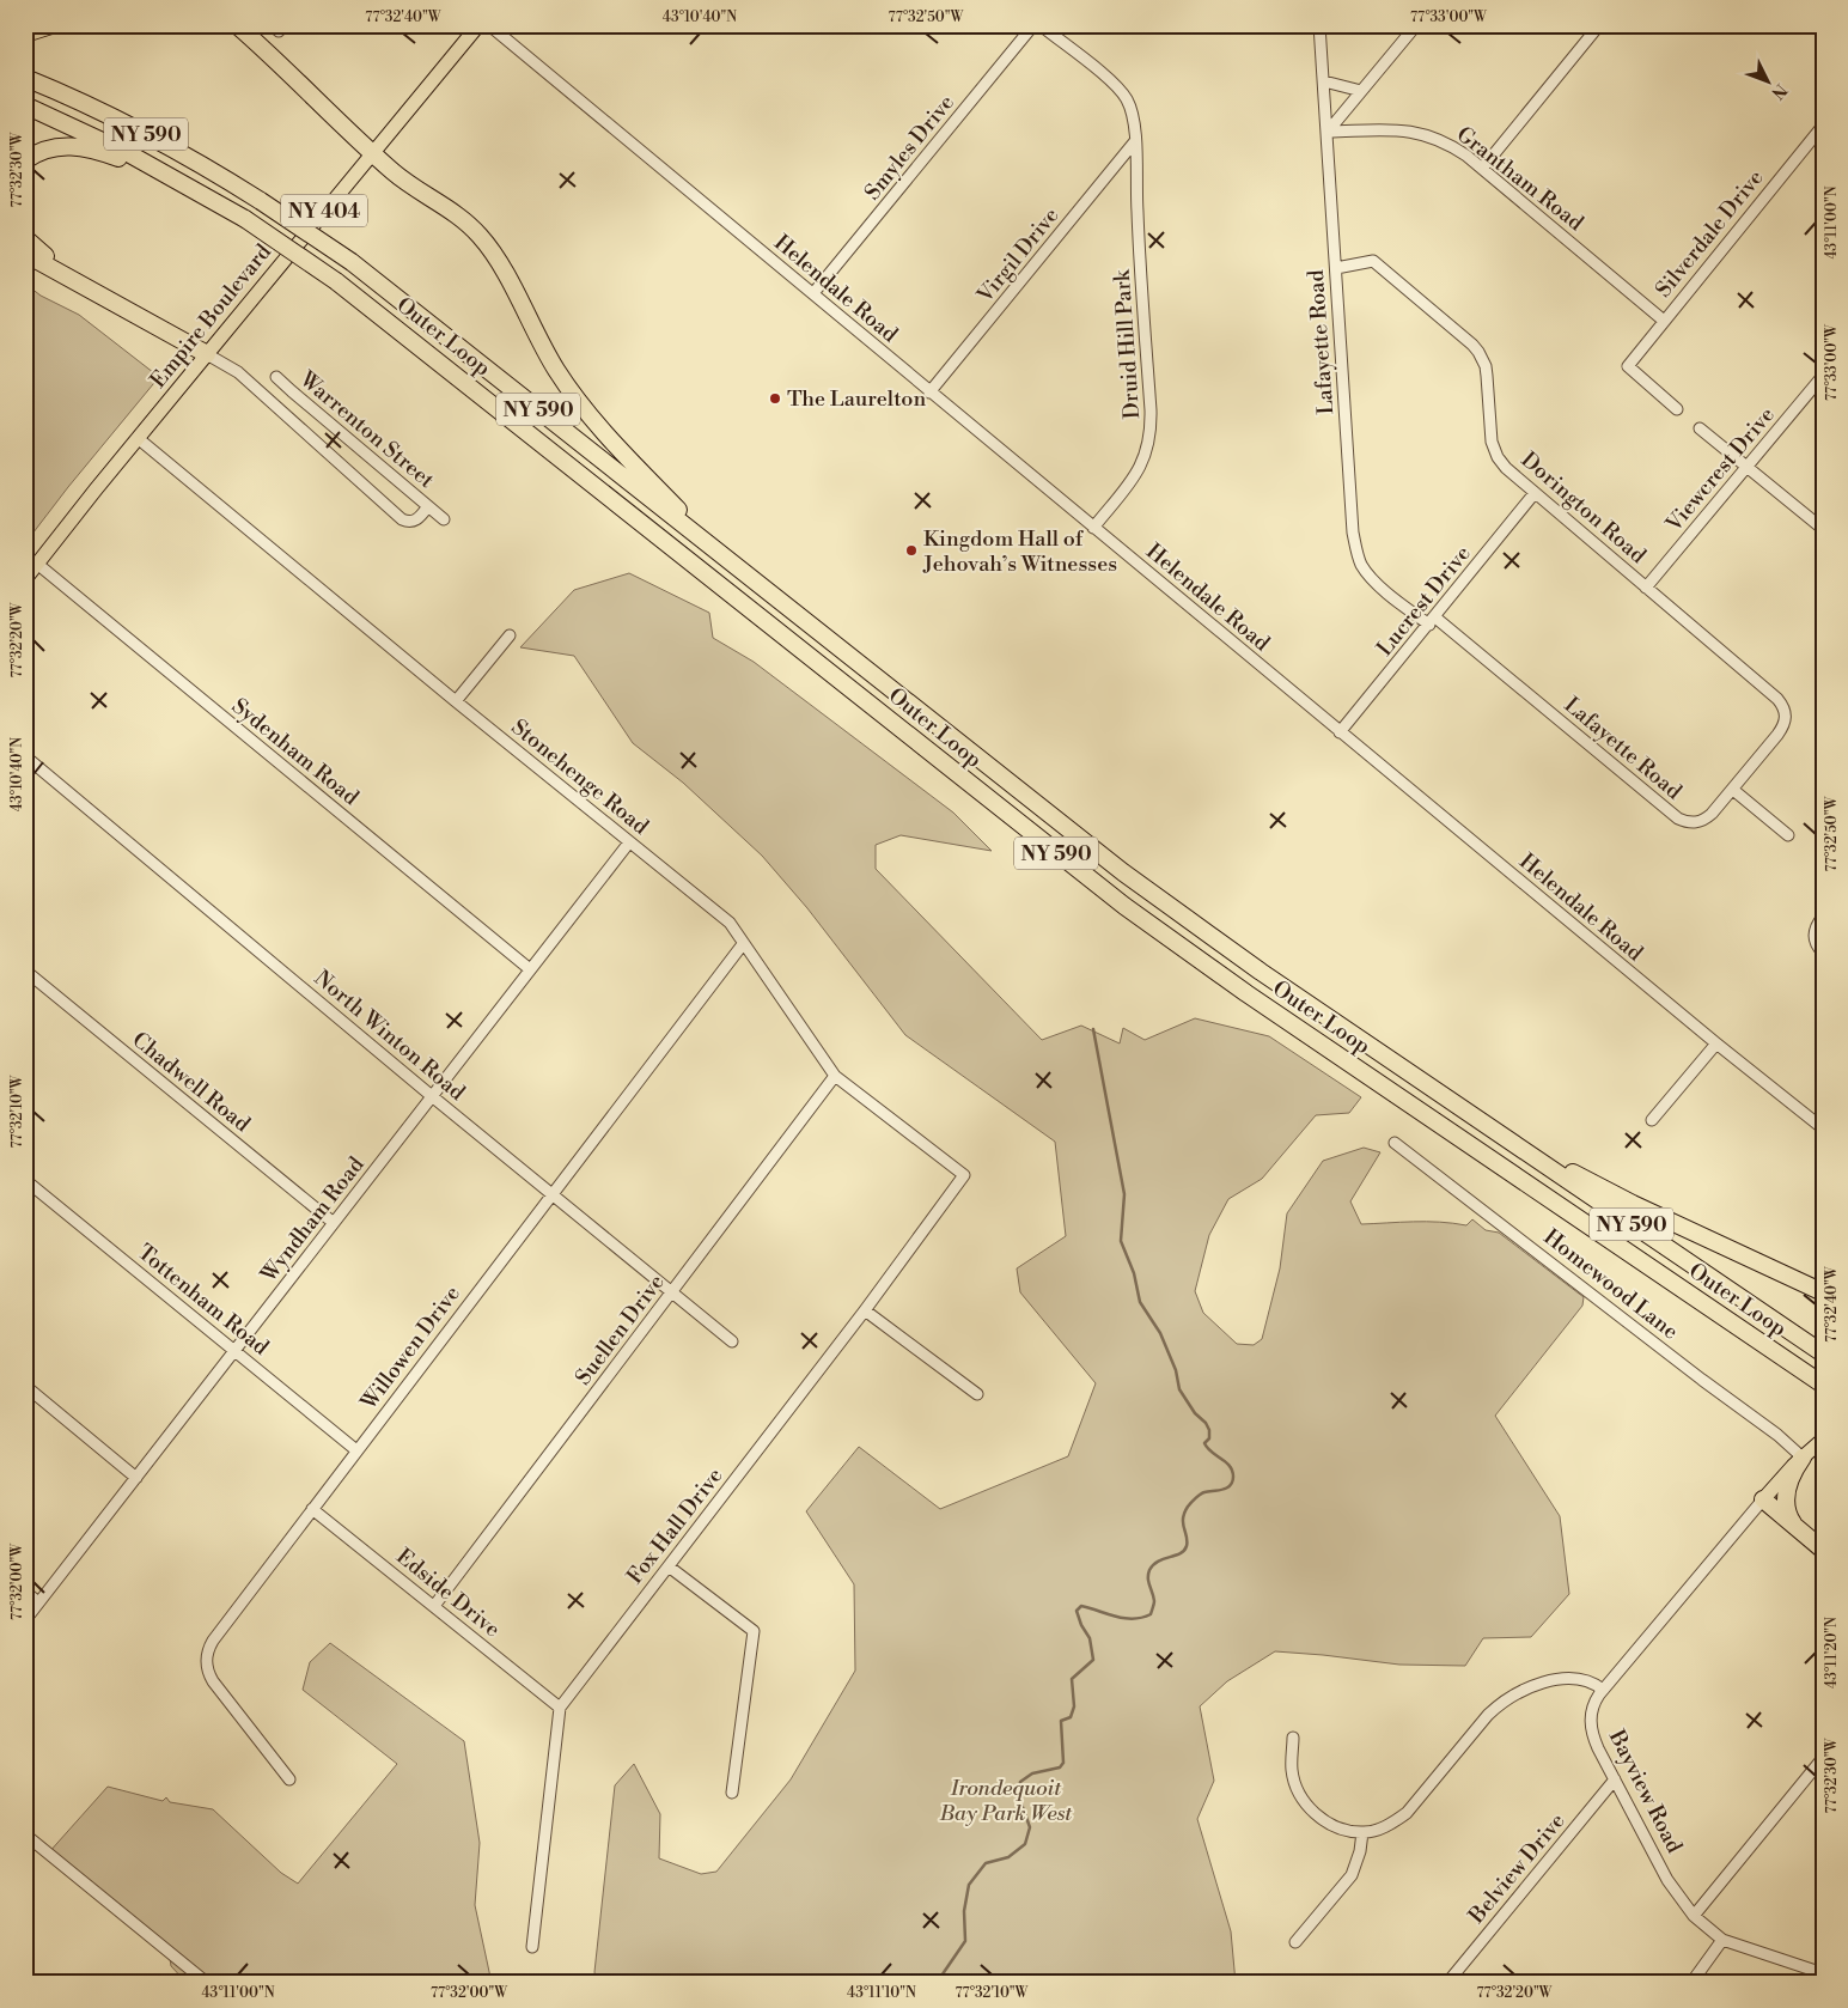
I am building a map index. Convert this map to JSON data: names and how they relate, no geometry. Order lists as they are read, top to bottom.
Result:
{
  "streets": {
    "highway": ["NY 590", "Outer Loop"],
    "main road": ["NY 404", "Empire Boulevard", "Bayview Road"],
    "street": [
      "Smyles Drive",
      "Grantham Road",
      "Silverdale Drive",
      "Virgil Drive",
      "Helendale Road",
      "Lafayette Road",
      "Druid Hill Park",
      "Warrenton Street",
      "Viewcrest Drive",
      "Dorington Road",
      "Lucrest Drive",
      "Sydenham Road",
      "Stonehenge Road",
      "North Winton Road",
      "Chadwell Road",
      "Wyndham Road",
      "Homewood Lane",
      "Tottenham Road",
      "Suellen Drive",
      "Willowen Drive",
      "Fox Hall Drive",
      "Edside Drive",
      "Belview Drive"
    ]
  },
  "crossings": [
    ["Smyles Drive", "Helendale Road"],
    ["Grantham Road", "Silverdale Drive"],
    ["Grantham Road", "Lafayette Road"],
    ["Virgil Drive", "Helendale Road"],
    ["Virgil Drive", "Druid Hill Park"],
    ["Helendale Road", "Druid Hill Park"],
    ["Helendale Road", "Lucrest Drive"],
    ["Empire Boulevard", "Warrenton Street"],
    ["Empire Boulevard", "Sydenham Road"],
    ["Empire Boulevard", "Stonehenge Road"],
    ["Lafayette Road", "Dorington Road"],
    ["Lafayette Road", "Lucrest Drive"],
    ["Viewcrest Drive", "Dorington Road"],
    ["Dorington Road", "Lucrest Drive"],
    ["Sydenham Road", "Wyndham Road"],
    ["Stonehenge Road", "Wyndham Road"],
    ["Stonehenge Road", "Suellen Drive"],
    ["Stonehenge Road", "Willowen Drive"],
    ["Stonehenge Road", "Fox Hall Drive"],
    ["North Winton Road", "Wyndham Road"],
    ["North Winton Road", "Suellen Drive"],
    ["North Winton Road", "Willowen Drive"],
    ["Chadwell Road", "Wyndham Road"],
    ["Wyndham Road", "Tottenham Road"],
    ["Homewood Lane", "Bayview Road"],
    ["Tottenham Road", "Willowen Drive"],
    ["Suellen Drive", "Edside Drive"],
    ["Willowen Drive", "Edside Drive"],
    ["Fox Hall Drive", "Edside Drive"],
    ["Bayview Road", "Belview Drive"]
  ],
  "parks": ["Irondequoit Bay Park West"],
  "places": ["The Laurelton", "Kingdom Hall of Jehovah’s Witnesses"],
  "north": "bottom right",
  "coordinates": [
    "77°32'40\"W",
    "43°10'40\"N",
    "77°32'50\"W",
    "77°33'00\"W",
    "77°32'30\"W",
    "43°11'00\"N",
    "77°32'20\"W",
    "77°32'10\"W",
    "77°32'00\"W",
    "43°11'20\"N",
    "43°11'10\"N"
  ]
}
